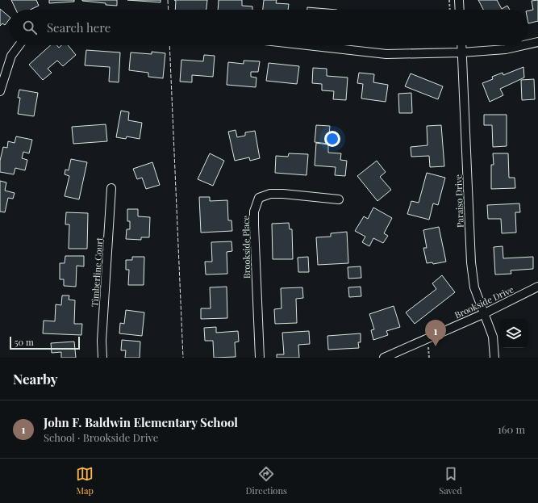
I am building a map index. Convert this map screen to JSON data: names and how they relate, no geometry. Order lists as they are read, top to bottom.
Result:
{
  "streets": {
    "street": [
      "Paraiso Drive",
      "Brookside Place",
      "Timberline Court",
      "Brookside Drive"
    ]
  },
  "crossings": [
    ["Paraiso Drive", "Brookside Drive"]
  ],
  "scale_bar": "50 m",
  "page": {
    "search": "Search here",
    "pins": "1",
    "scale": "50 m",
    "heading": "Nearby",
    "list": [
      {
        "mark": "1",
        "name": "John F. Baldwin Elementary School",
        "note": "School · Brookside Drive",
        "value": "160 m"
      }
    ],
    "nav": ["Map", "Directions", "Saved"]
  }
}
